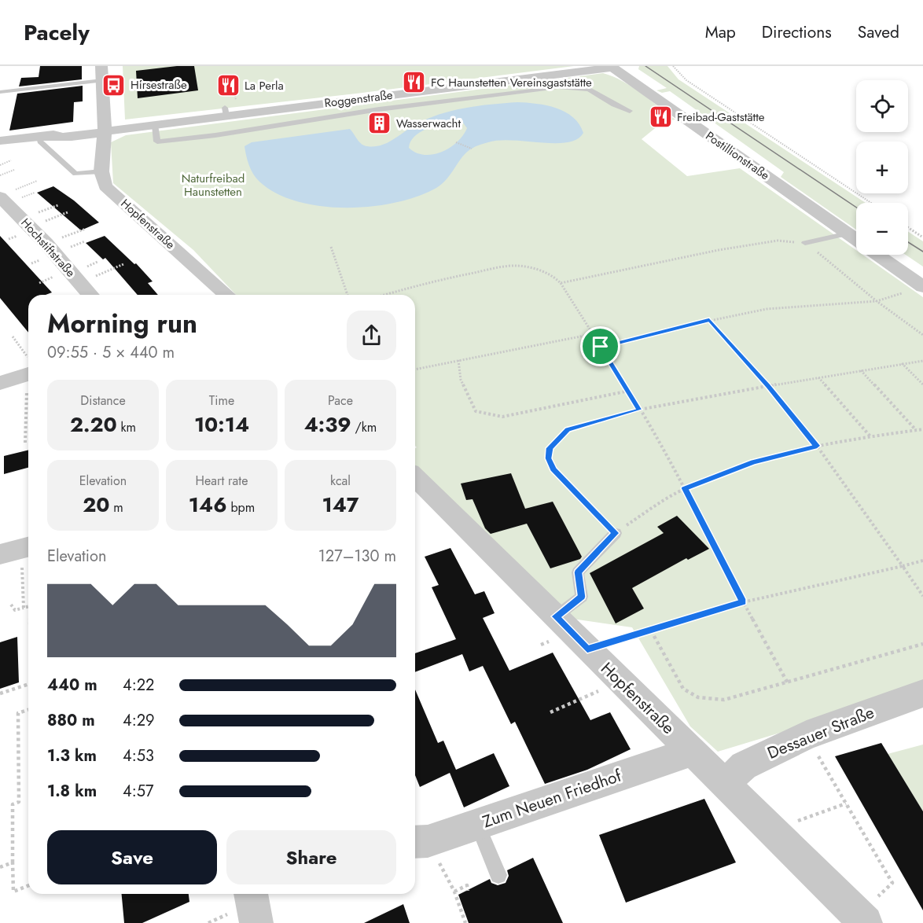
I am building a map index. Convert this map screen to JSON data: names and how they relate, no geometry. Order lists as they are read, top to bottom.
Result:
{
  "streets": {
    "street": [
      "Roggenstraße",
      "Postillionstraße",
      "Hopfenstraße",
      "Hochstiftstraße",
      "Dessauer Straße",
      "Zum Neuen Friedhof"
    ]
  },
  "crossings": [
    ["Roggenstraße", "Postillionstraße"],
    ["Hopfenstraße", "Dessauer Straße"],
    ["Hopfenstraße", "Zum Neuen Friedhof"]
  ],
  "parks": ["Naturfreibad Haunstetten"],
  "places": {
    "restaurant": ["FC Haunstetten Vereinsgaststätte", "La Perla", "Freibad-Gaststätte"],
    "bus stop": ["Hirsestraße"],
    "building": ["Wasserwacht"]
  },
  "page": {
    "header": "Pacely",
    "nav": ["Map", "Directions", "Saved"],
    "map_buttons": ["+", "−"],
    "heading": ["Morning run", "09:55 · 5 × 440 m"],
    "stats": [
      ["Distance", "2.20 km"],
      ["Time", "10:14"],
      ["Pace", "4:39 /km"],
      ["Elevation", "20 m"],
      ["Heart rate", "146 bpm"],
      ["kcal", "147"]
    ],
    "chart": ["Elevation", "127–130 m"],
    "list": [
      {
        "name": "440 m",
        "note": "4:22"
      },
      {
        "name": "880 m",
        "note": "4:29"
      },
      {
        "name": "1.3 km",
        "note": "4:53"
      },
      {
        "name": "1.8 km",
        "note": "4:57"
      }
    ],
    "buttons": ["Save", "Share"]
  }
}
